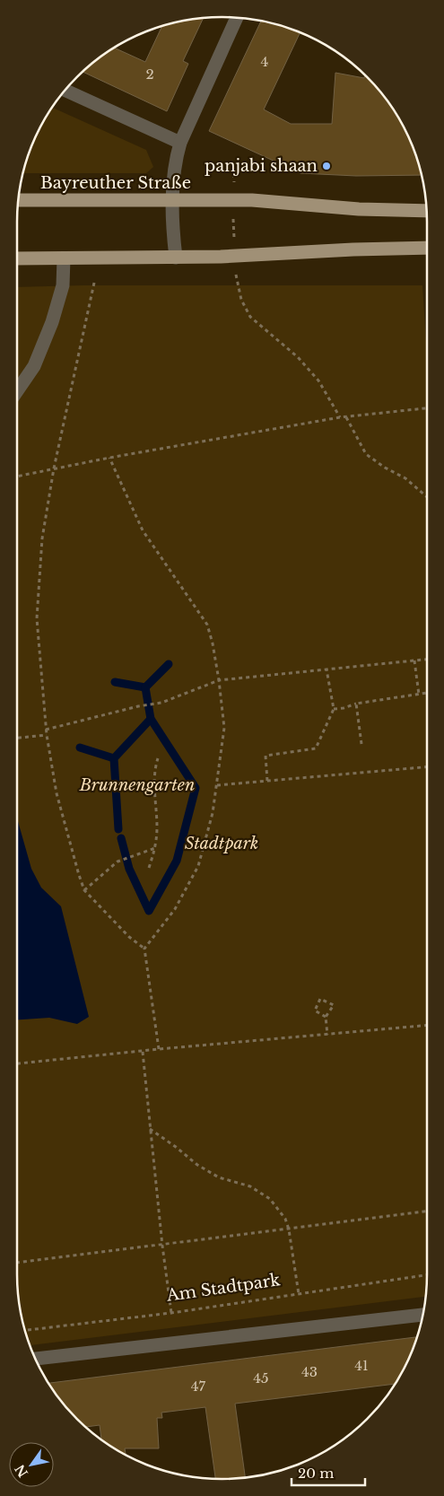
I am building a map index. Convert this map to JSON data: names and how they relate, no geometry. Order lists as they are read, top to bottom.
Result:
{
  "streets": {
    "main road": ["Bayreuther Straße"],
    "path": ["Am Stadtpark"]
  },
  "parks": ["Brunnengarten", "Stadtpark"],
  "places": ["panjabi shaan"],
  "house_numbers": [
    "4",
    "2",
    "41",
    "43",
    "45",
    "47"
  ],
  "scale_bar": "20 m",
  "north": "bottom left"
}
